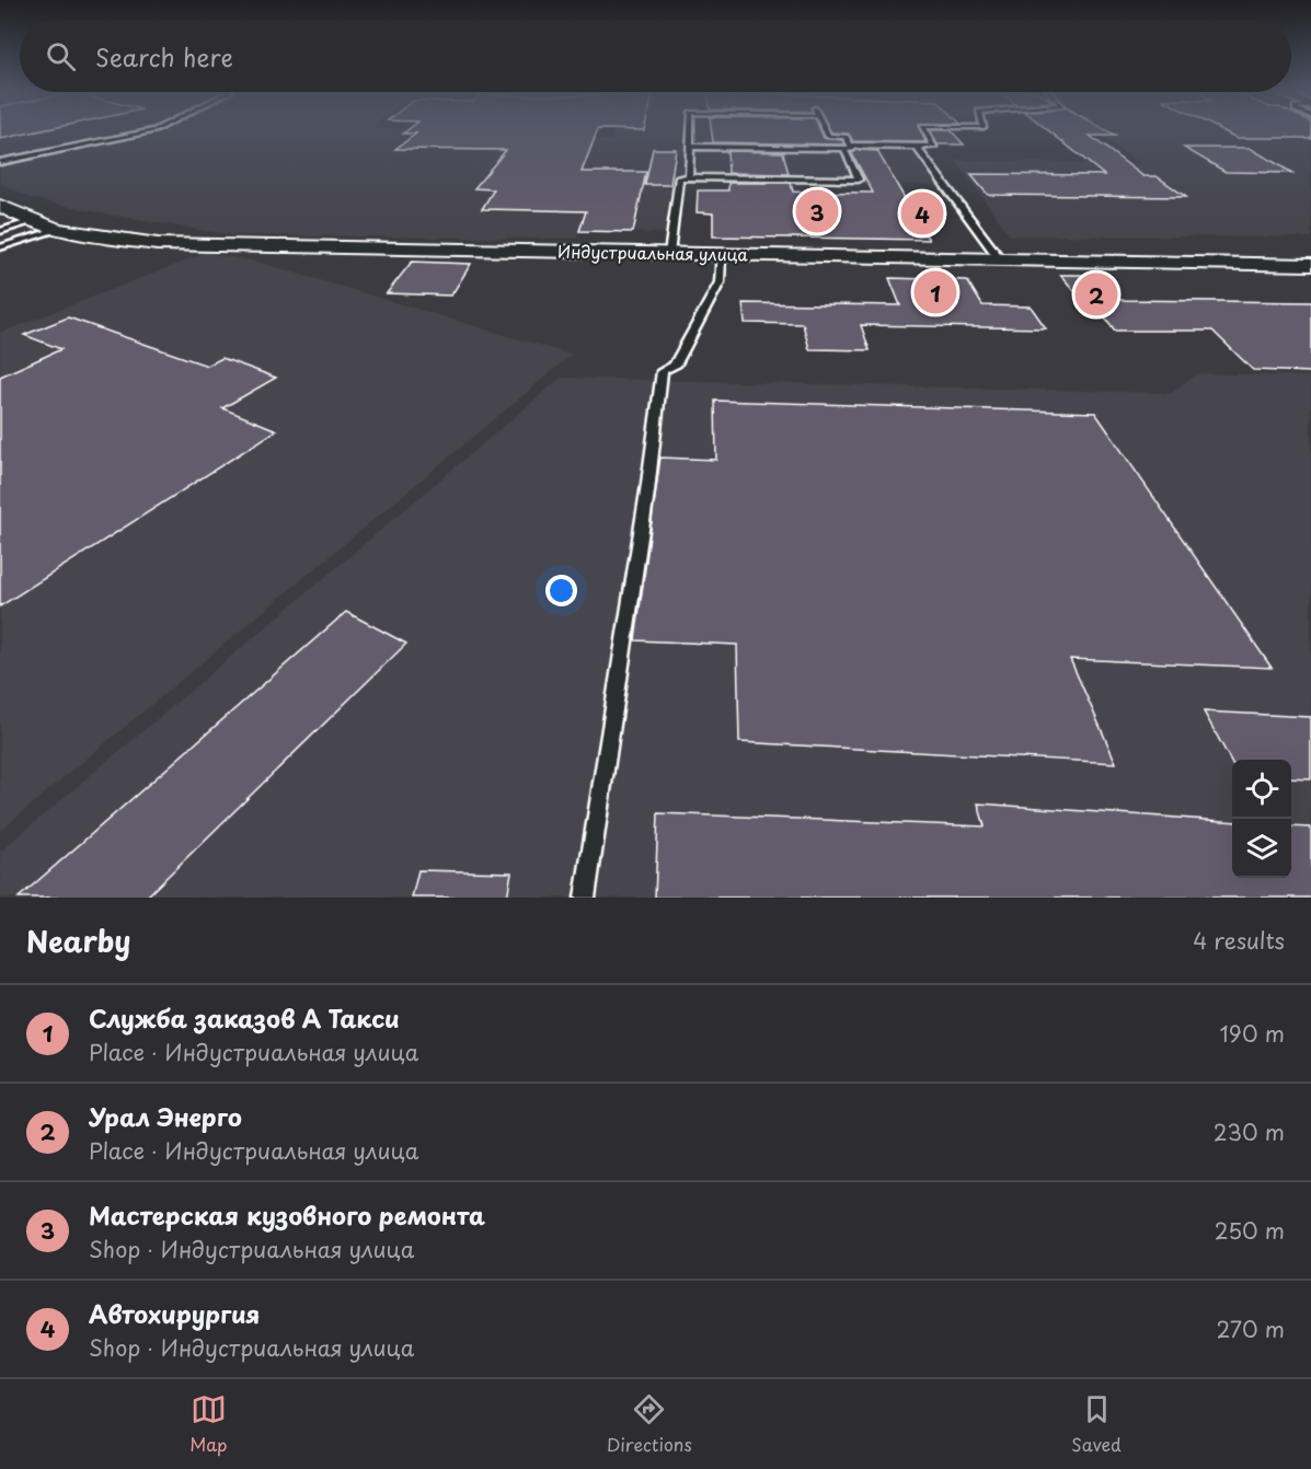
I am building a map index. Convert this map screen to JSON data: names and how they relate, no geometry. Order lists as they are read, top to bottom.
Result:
{
  "streets": {
    "street": ["Индустриальная улица"]
  },
  "page": {
    "search": "Search here",
    "pins": [
      "3",
      "4",
      "1",
      "2"
    ],
    "heading": ["Nearby", "4 results"],
    "list": [
      {
        "mark": "1",
        "name": "Служба заказов А Такси",
        "note": "Place · Индустриальная улица",
        "value": "190 m"
      },
      {
        "mark": "2",
        "name": "Урал Энерго",
        "note": "Place · Индустриальная улица",
        "value": "230 m"
      },
      {
        "mark": "3",
        "name": "Мастерская кузовного ремонта",
        "note": "Shop · Индустриальная улица",
        "value": "250 m"
      },
      {
        "mark": "4",
        "name": "Автохирургия",
        "note": "Shop · Индустриальная улица",
        "value": "270 m"
      }
    ],
    "nav": ["Map", "Directions", "Saved"]
  }
}
